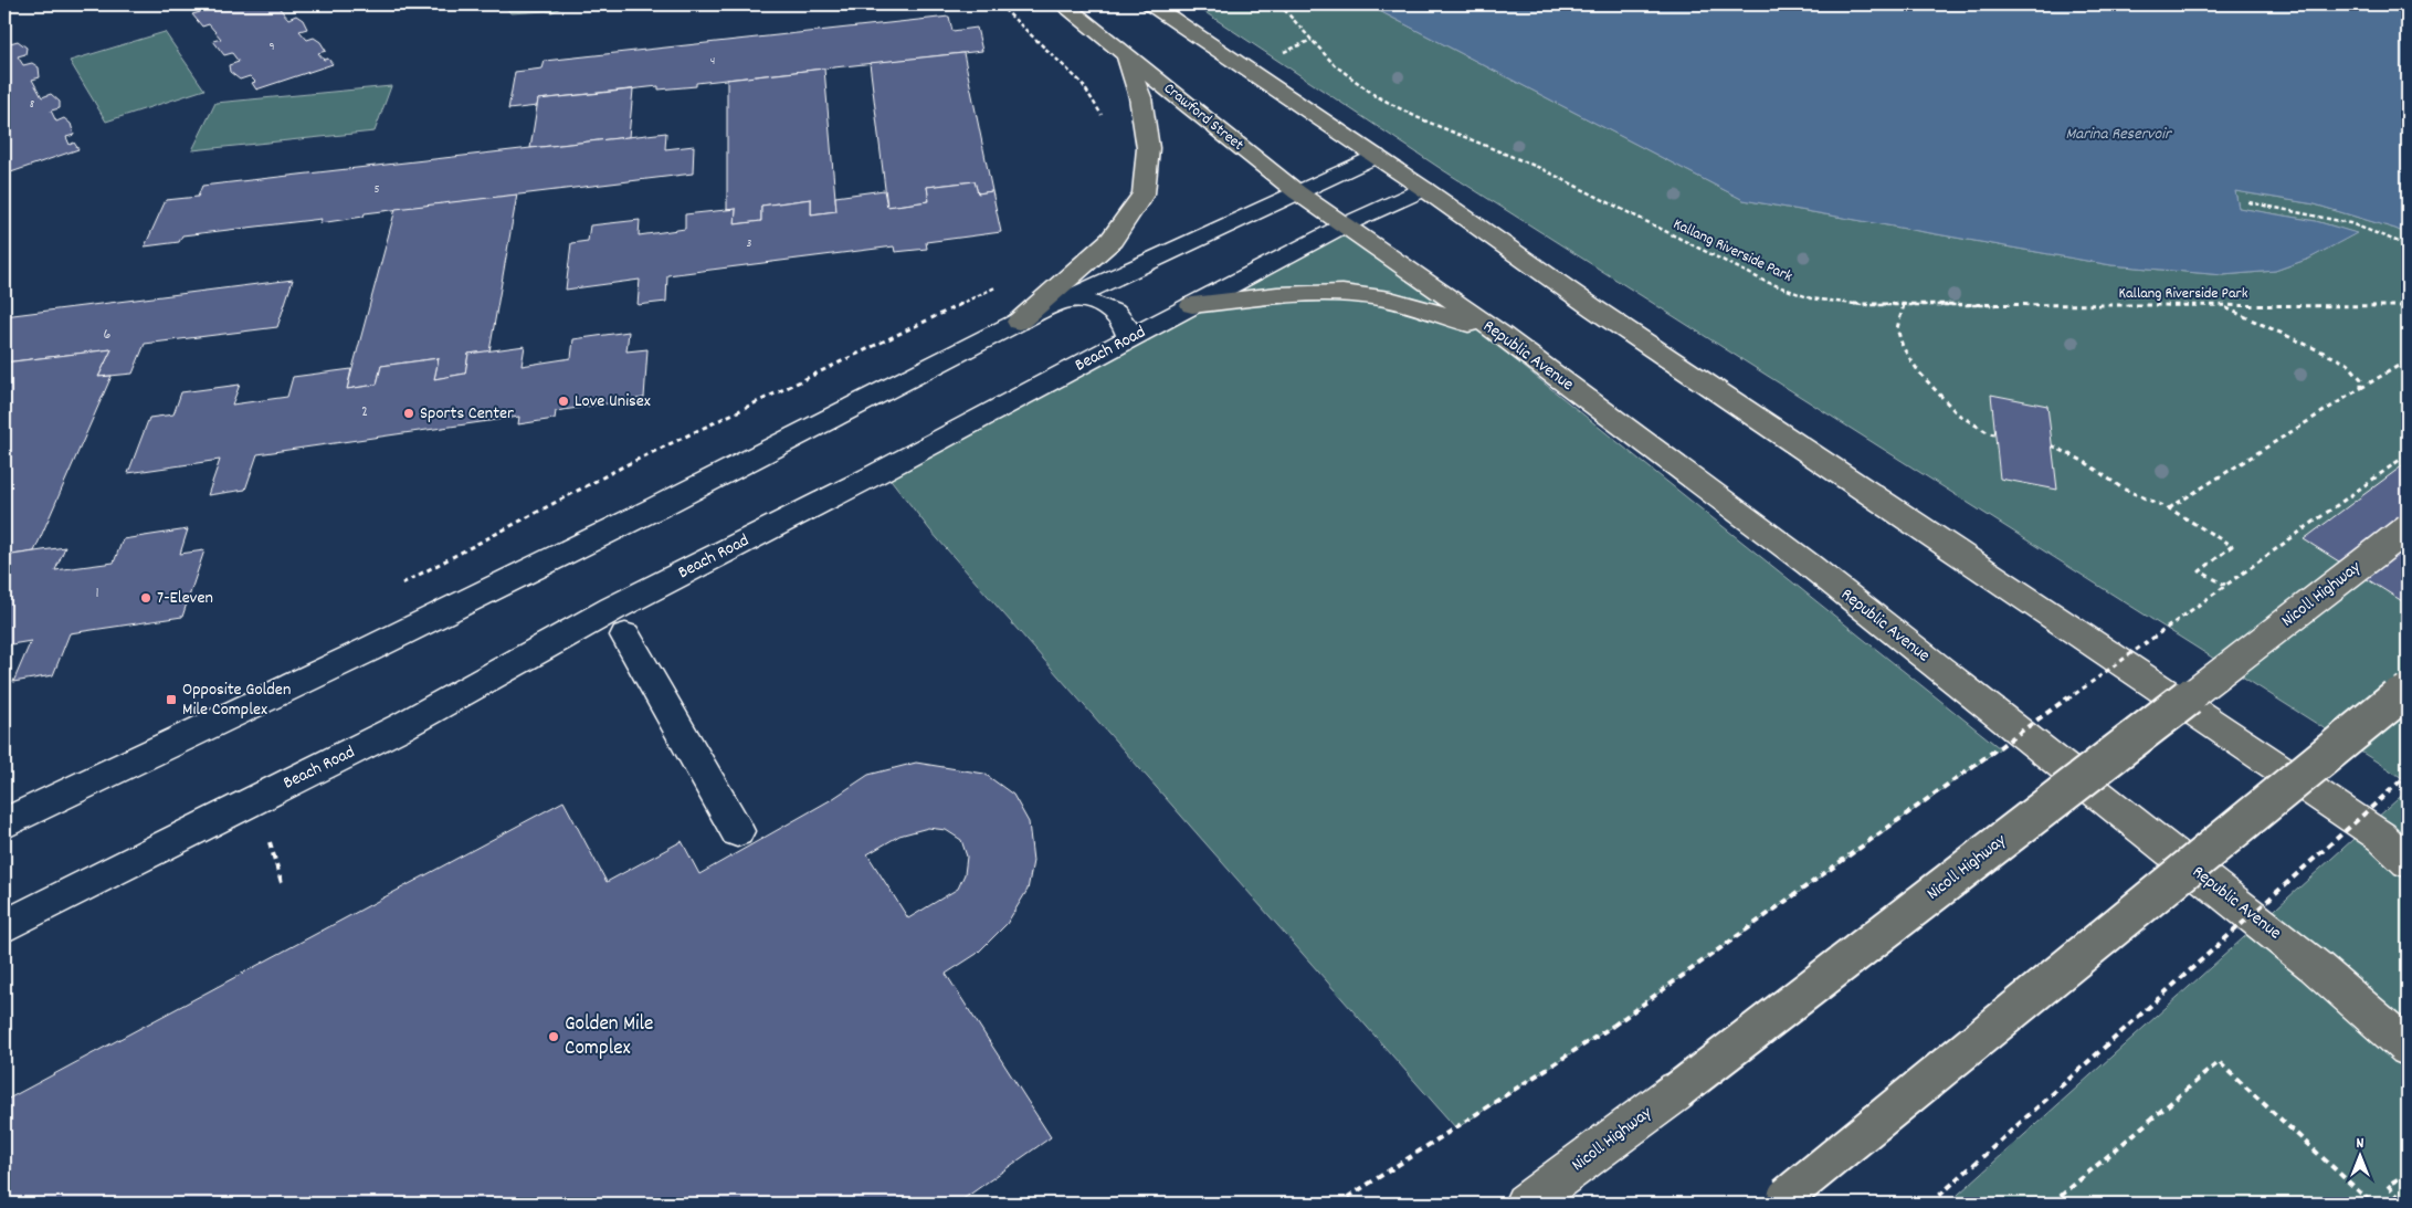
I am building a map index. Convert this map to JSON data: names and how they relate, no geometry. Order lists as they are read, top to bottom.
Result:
{
  "streets": {
    "main road": [
      "Crawford Street",
      "Beach Road",
      "Republic Avenue",
      "Nicoll Highway"
    ],
    "path": ["Kallang Riverside Park"]
  },
  "crossings": [
    ["Crawford Street", "Beach Road"],
    ["Crawford Street", "Republic Avenue"],
    ["Beach Road", "Republic Avenue"]
  ],
  "water": ["Marina Reservoir"],
  "places": {
    "other": [
      "Love Unisex",
      "Sports Center",
      "7-Eleven",
      "Golden Mile Complex"
    ],
    "transit": ["Opposite Golden Mile Complex"]
  },
  "house_numbers": [
    "9",
    "4",
    "8",
    "5",
    "3",
    "6",
    "2",
    "1"
  ],
  "north": "top"
}
